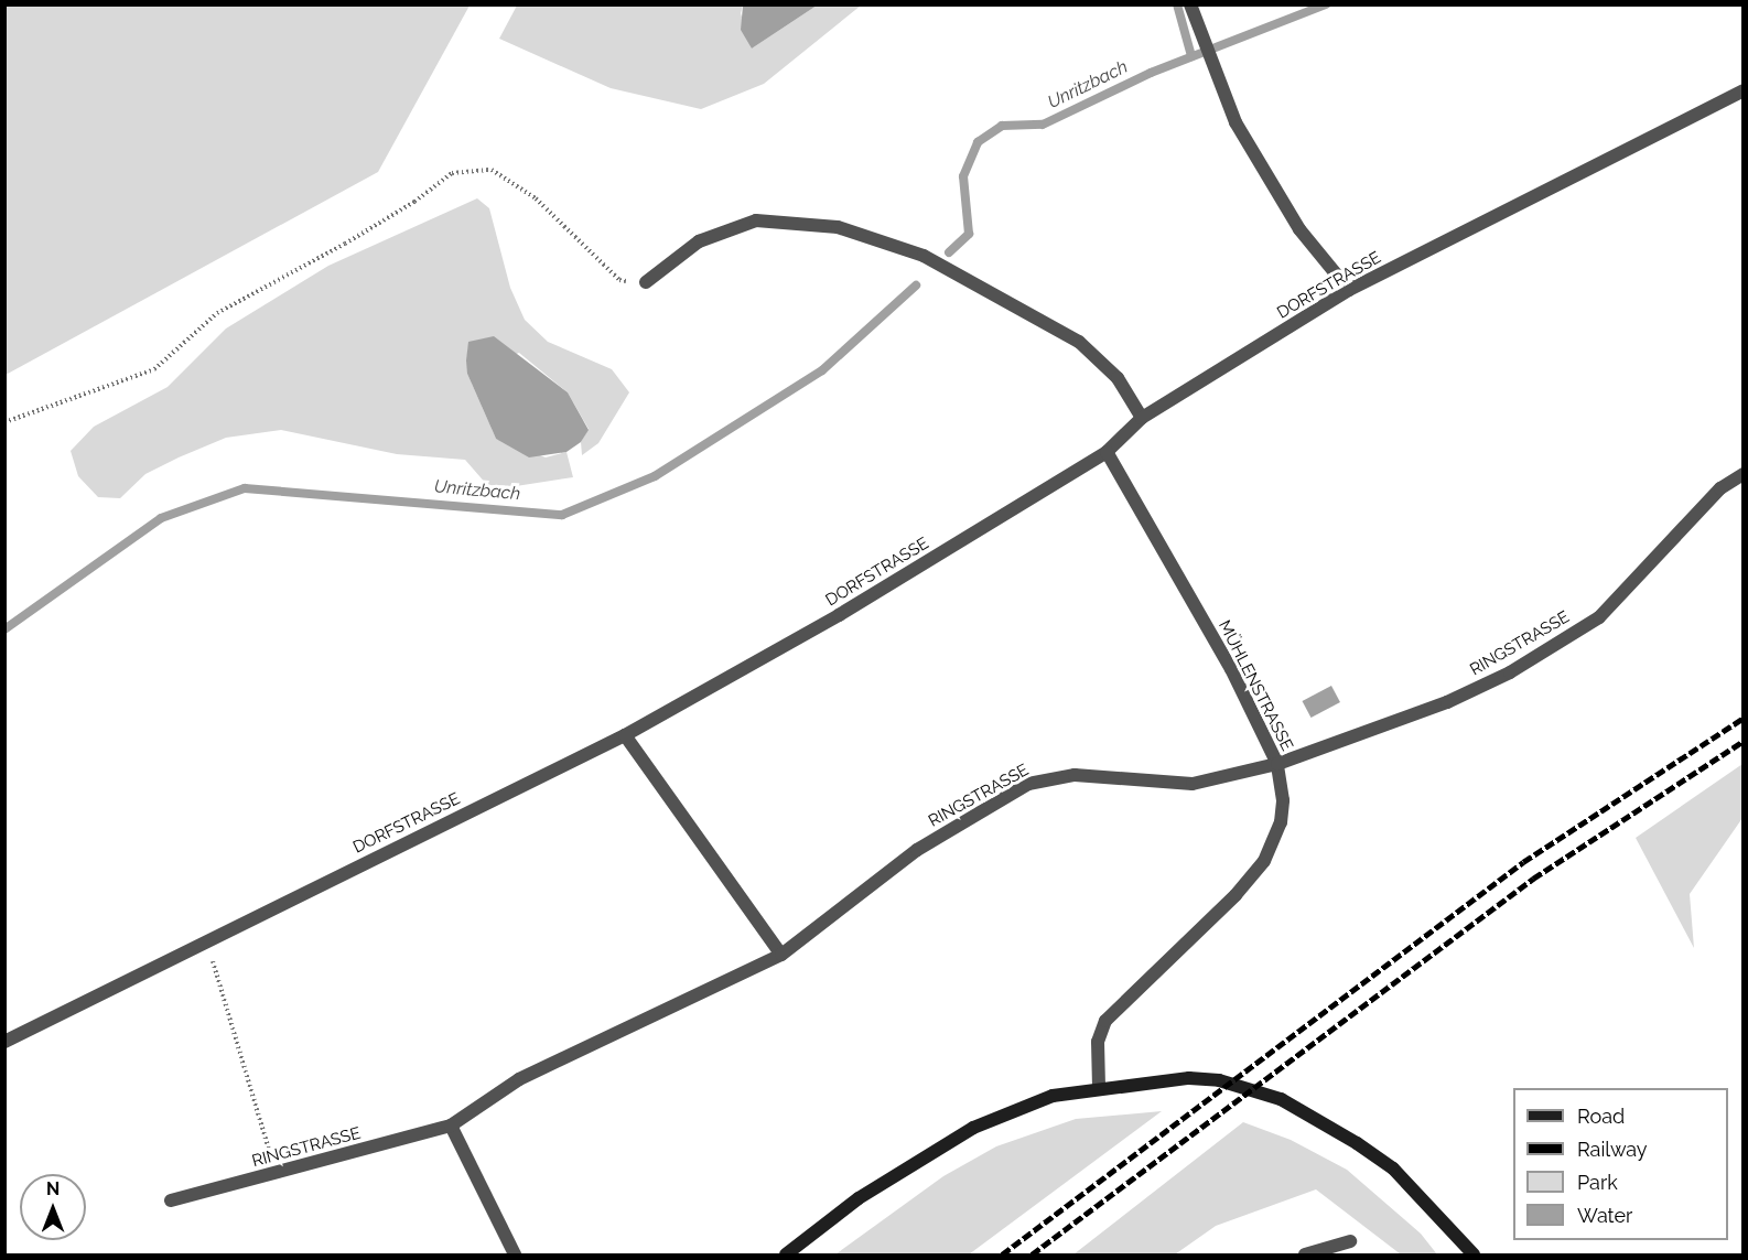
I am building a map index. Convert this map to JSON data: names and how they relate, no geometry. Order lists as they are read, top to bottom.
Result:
{
  "streets": {
    "street": ["DORFSTRASSE", "RINGSTRASSE", "MÜHLENSTRASSE"]
  },
  "crossings": [
    ["DORFSTRASSE", "MÜHLENSTRASSE"],
    ["RINGSTRASSE", "MÜHLENSTRASSE"]
  ],
  "water": ["Unritzbach"],
  "legend": [
    "Road",
    "Railway",
    "Park",
    "Water"
  ],
  "north": "top"
}
